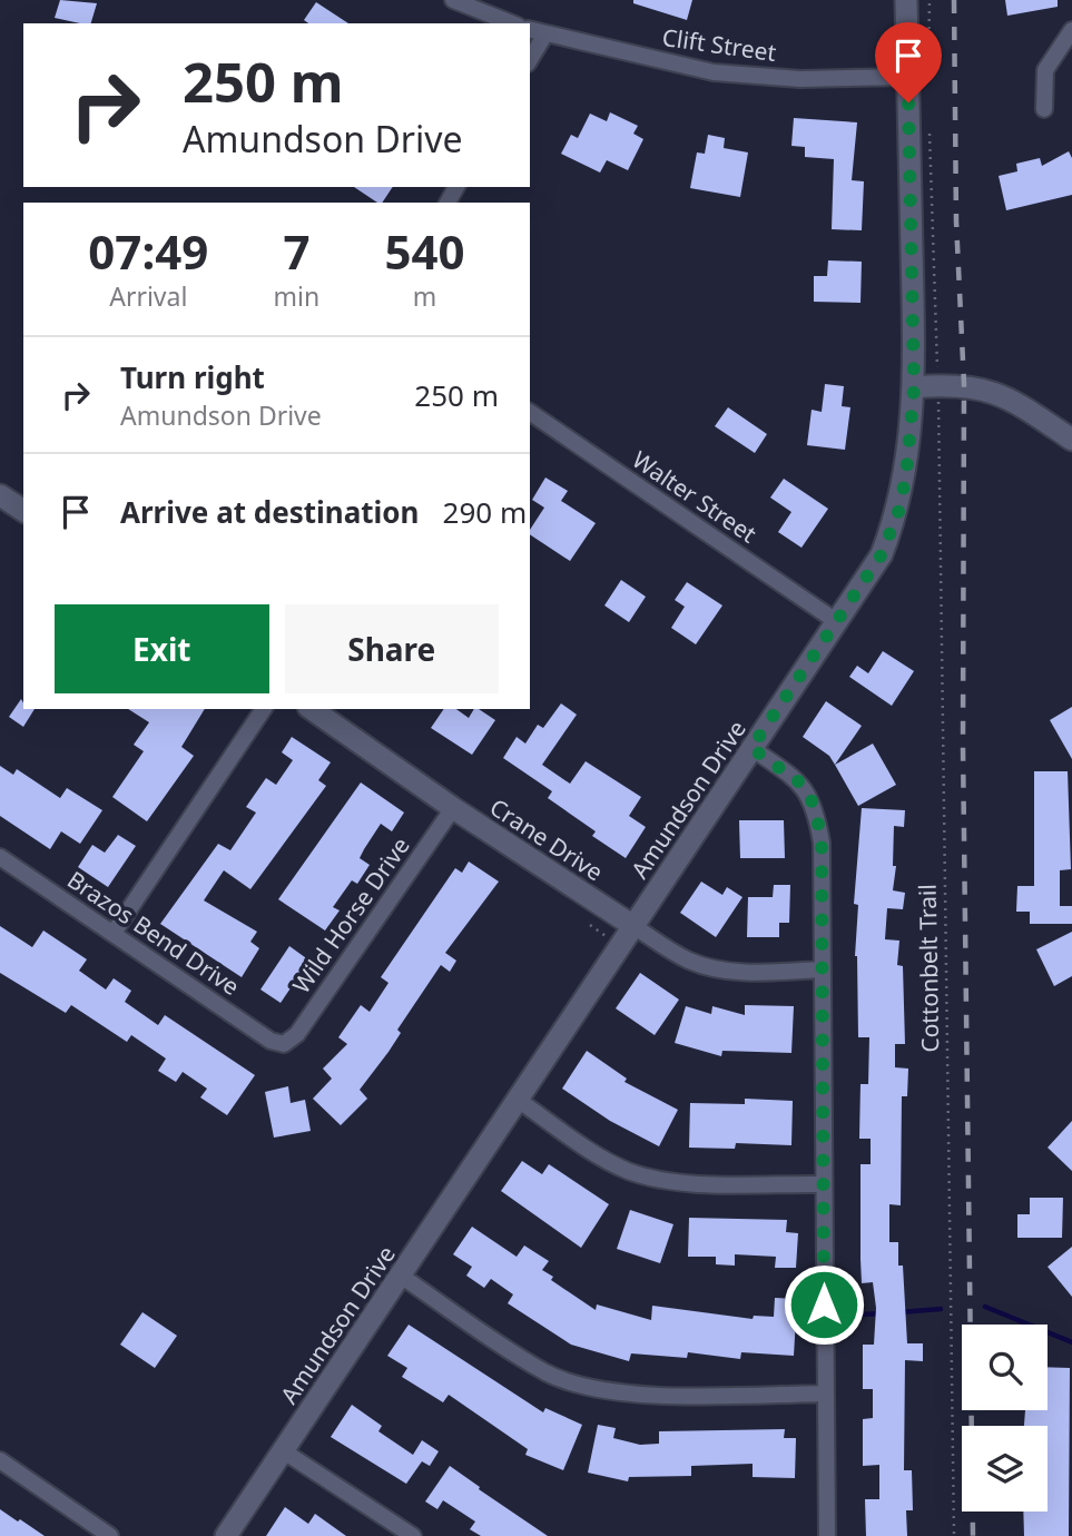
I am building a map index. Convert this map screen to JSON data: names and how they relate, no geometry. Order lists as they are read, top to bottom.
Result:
{
  "streets": {
    "street": [
      "Clift Street",
      "Walter Street",
      "Amundson Drive",
      "Crane Drive",
      "Wild Horse Drive",
      "Brazos Bend Drive"
    ],
    "path": ["Cottonbelt Trail"]
  },
  "crossings": [
    ["Clift Street", "Amundson Drive"],
    ["Walter Street", "Amundson Drive"],
    ["Amundson Drive", "Crane Drive"],
    ["Crane Drive", "Wild Horse Drive"],
    ["Wild Horse Drive", "Brazos Bend Drive"]
  ],
  "page": {
    "turn": ["250 m", "Amundson Drive"],
    "eta": [
      "07:49",
      "Arrival",
      "7",
      "min",
      "540",
      "m"
    ],
    "list": [
      {
        "name": "Turn right",
        "note": "Amundson Drive",
        "value": "250 m"
      },
      {
        "name": "Arrive at destination",
        "value": "290 m"
      }
    ],
    "buttons": ["Exit", "Share"]
  }
}
